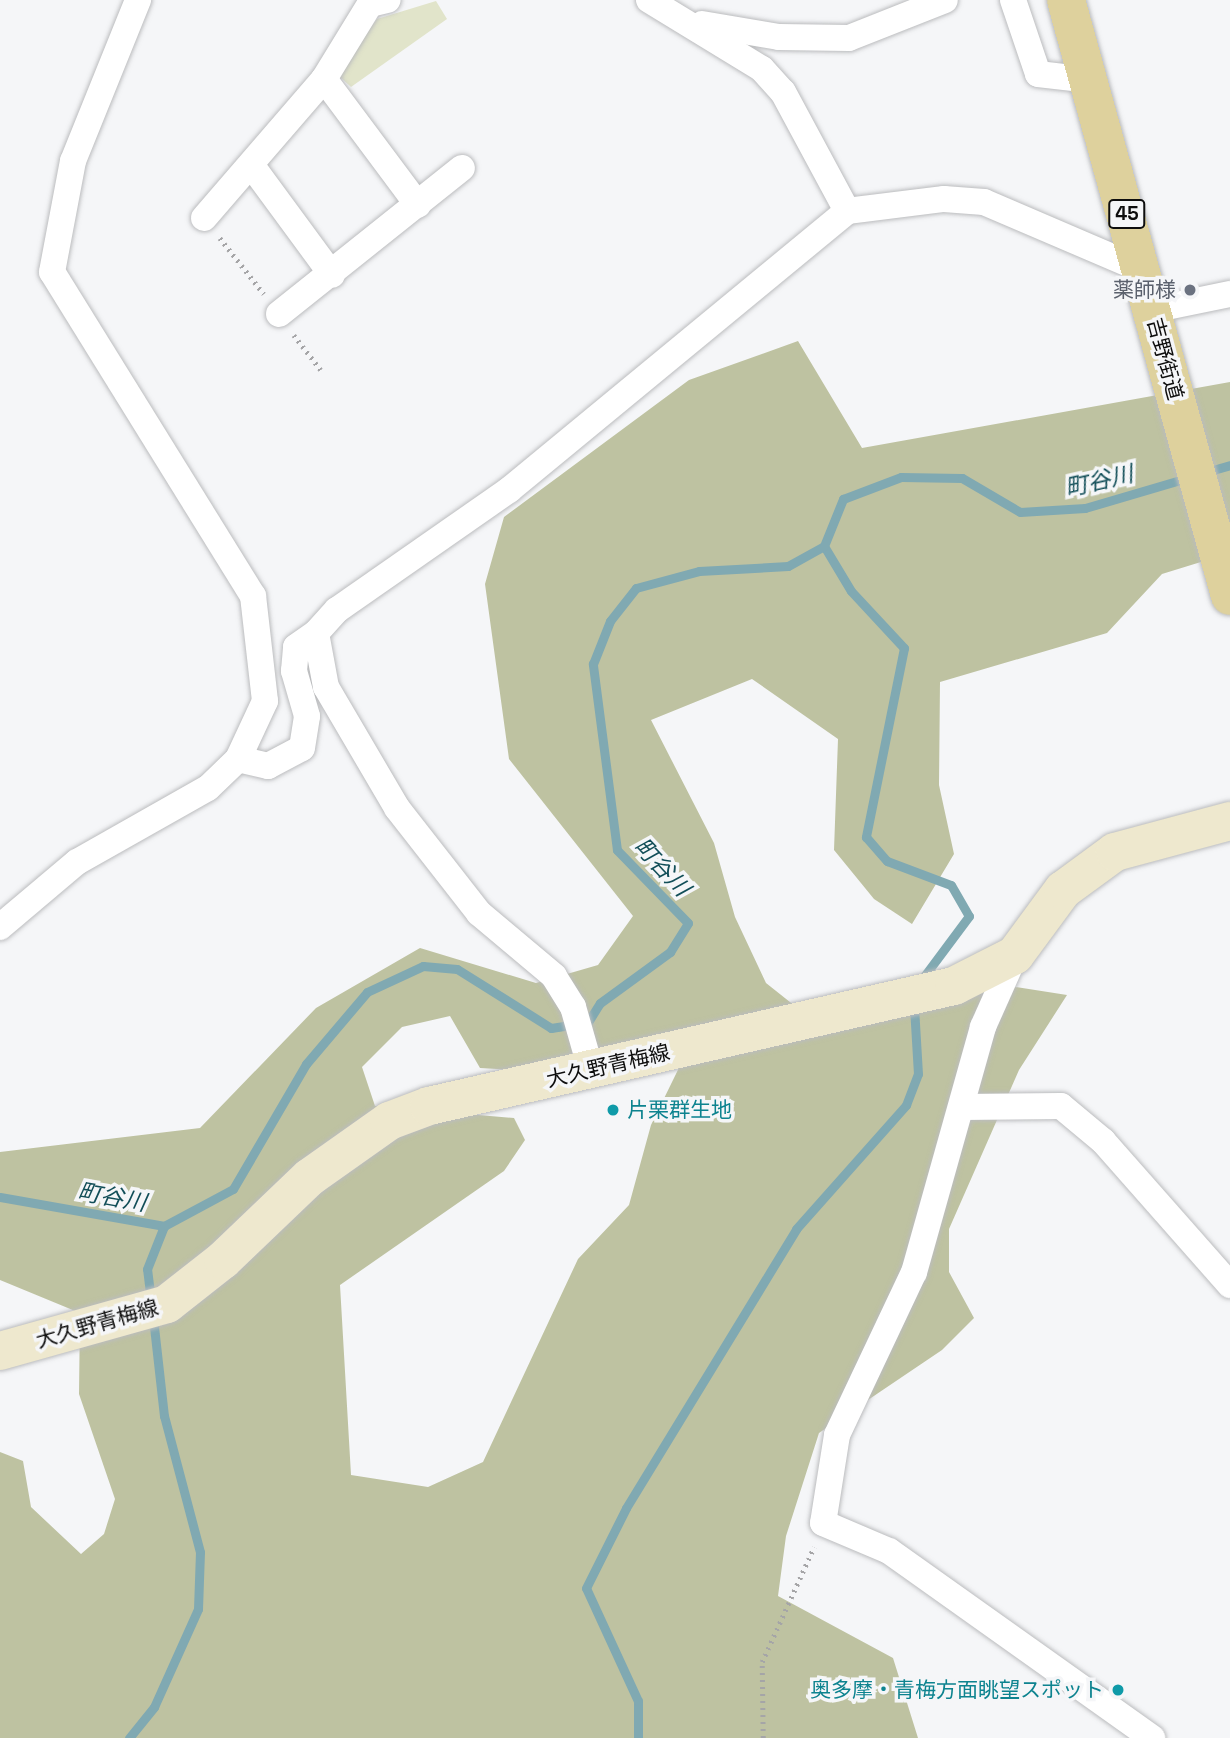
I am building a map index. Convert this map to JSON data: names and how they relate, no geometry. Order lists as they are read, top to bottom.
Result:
{
  "streets": {
    "main road": ["45", "吉野街道", "大久野青梅線"]
  },
  "water": ["町谷川"],
  "places": ["薬師様", "片栗群生地", "奥多摩・青梅方面眺望スポット"]
}
